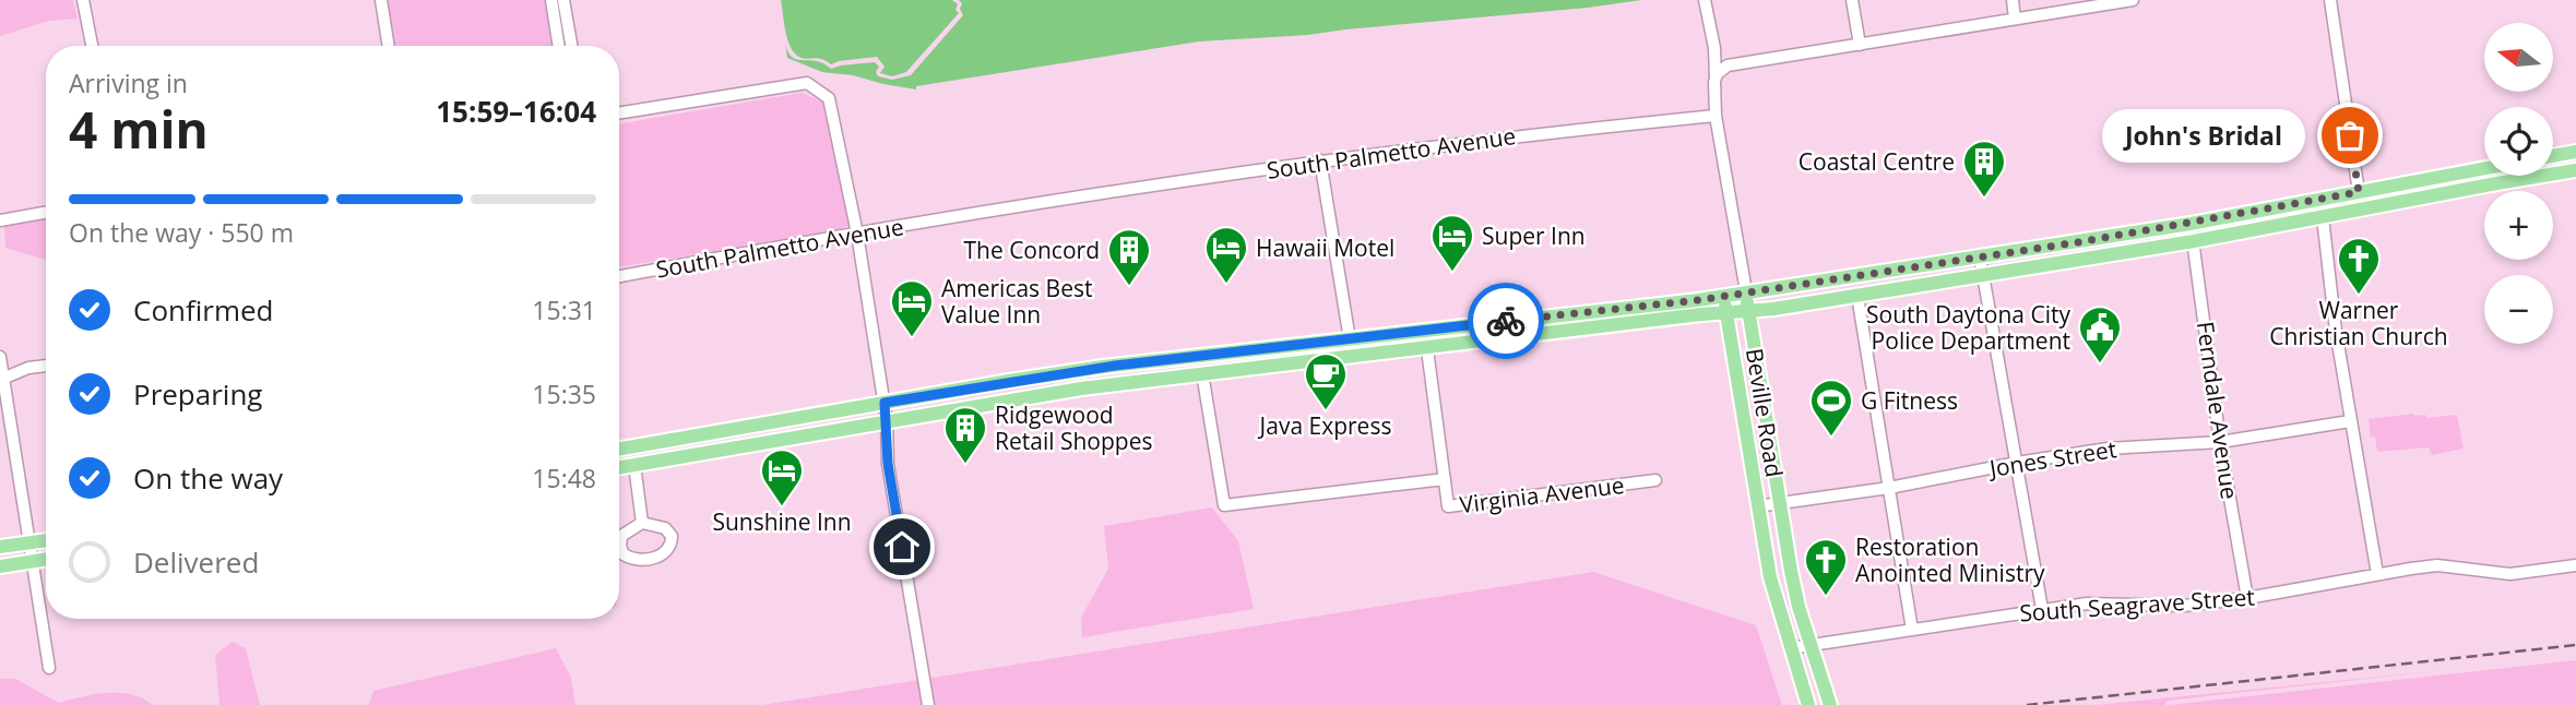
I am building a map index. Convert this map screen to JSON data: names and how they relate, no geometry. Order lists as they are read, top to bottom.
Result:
{
  "streets": {
    "main road": ["Beville Road"],
    "street": [
      "South Palmetto Avenue",
      "Ferndale Avenue",
      "Jones Street",
      "Virginia Avenue",
      "South Seagrave Street"
    ]
  },
  "crossings": [
    ["South Palmetto Avenue", "Beville Road"],
    ["Ferndale Avenue", "Jones Street"],
    ["Ferndale Avenue", "South Seagrave Street"],
    ["Beville Road", "Jones Street"],
    ["Beville Road", "South Seagrave Street"]
  ],
  "places": {
    "other": ["John's Bridal"],
    "building": ["Coastal Centre", "The Concord", "Ridgewood Retail Shoppes"],
    "hotel": [
      "Super Inn",
      "Hawaii Motel",
      "Americas Best Value Inn",
      "Sunshine Inn"
    ],
    "church": ["Warner Christian Church", "Restoration Anointed Ministry"],
    "public building": ["South Daytona City Police Department"],
    "cafe": ["Java Express"],
    "sports": ["G Fitness"]
  },
  "north": "left",
  "page": {
    "map_buttons": ["+", "−"],
    "heading": ["4 min", "Arriving in", "15:59–16:04"],
    "bubble": "John's Bridal",
    "bar": "On the way · 550 m",
    "list": [
      ["Confirmed", "15:31"],
      ["Preparing", "15:35"],
      ["On the way", "15:48"],
      "Delivered"
    ]
  }
}
